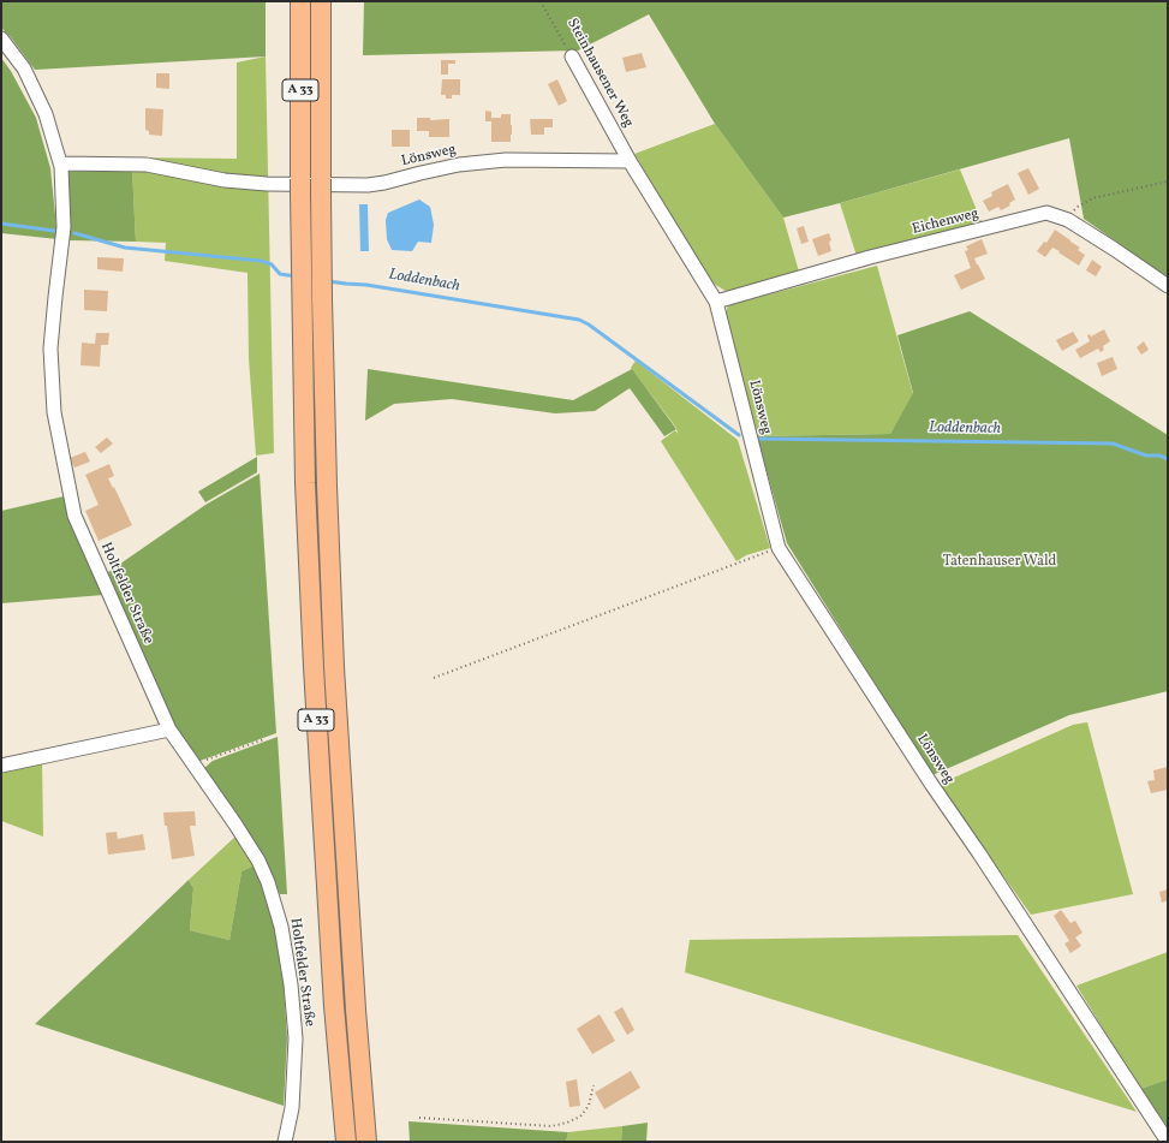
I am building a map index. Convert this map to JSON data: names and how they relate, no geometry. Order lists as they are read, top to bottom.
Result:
{
  "streets": {
    "highway": ["A 33"],
    "street": [
      "Steinhausener Weg",
      "Lönsweg",
      "Eichenweg",
      "Holtfelder Straße"
    ]
  },
  "crossings": [
    ["Steinhausener Weg", "Lönsweg"],
    ["Lönsweg", "Eichenweg"],
    ["Lönsweg", "Holtfelder Straße"]
  ],
  "water": ["Loddenbach"],
  "parks": ["Tatenhauser Wald"]
}
